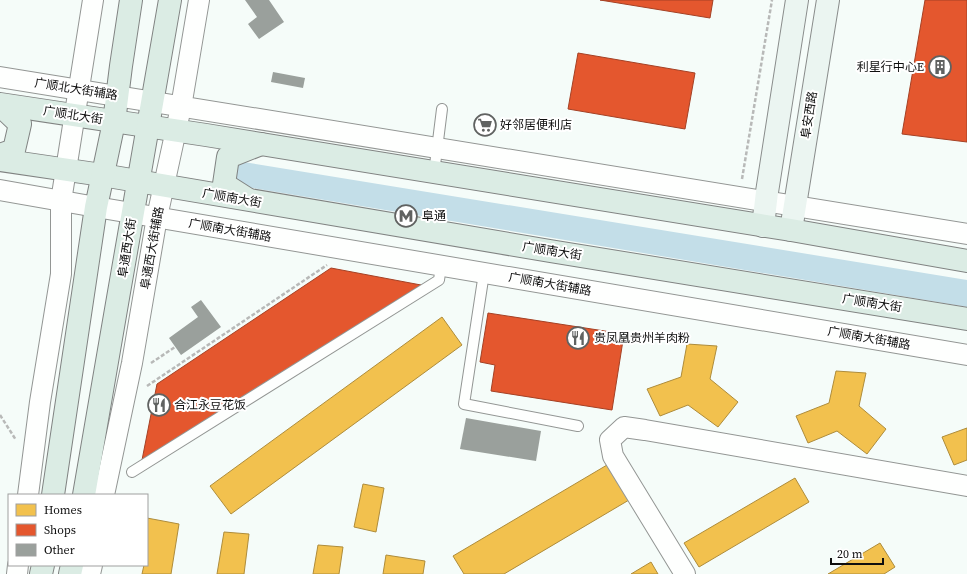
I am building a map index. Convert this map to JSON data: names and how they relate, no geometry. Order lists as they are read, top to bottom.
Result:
{
  "streets": {
    "main road": [
      "广顺北大街",
      "阜安西路",
      "广顺南大街",
      "阜通西大街"
    ],
    "street": ["广顺北大街辅路", "广顺南大街辅路", "阜通西大街辅路"]
  },
  "crossings": [
    ["广顺北大街辅路", "阜通西大街"],
    ["广顺北大街", "阜通西大街"],
    ["广顺南大街", "阜通西大街"],
    ["广顺南大街", "阜通西大街辅路"],
    ["广顺南大街辅路", "阜通西大街"],
    ["广顺南大街辅路", "阜通西大街辅路"]
  ],
  "places": {
    "building": ["利星行中心E"],
    "supermarket": ["好邻居便利店"],
    "metro station": ["阜通"],
    "restaurant": ["贵凤凰贵州羊肉粉", "合江永豆花饭"]
  },
  "legend": ["Homes", "Shops", "Other"],
  "scale_bar": "20 m"
}
